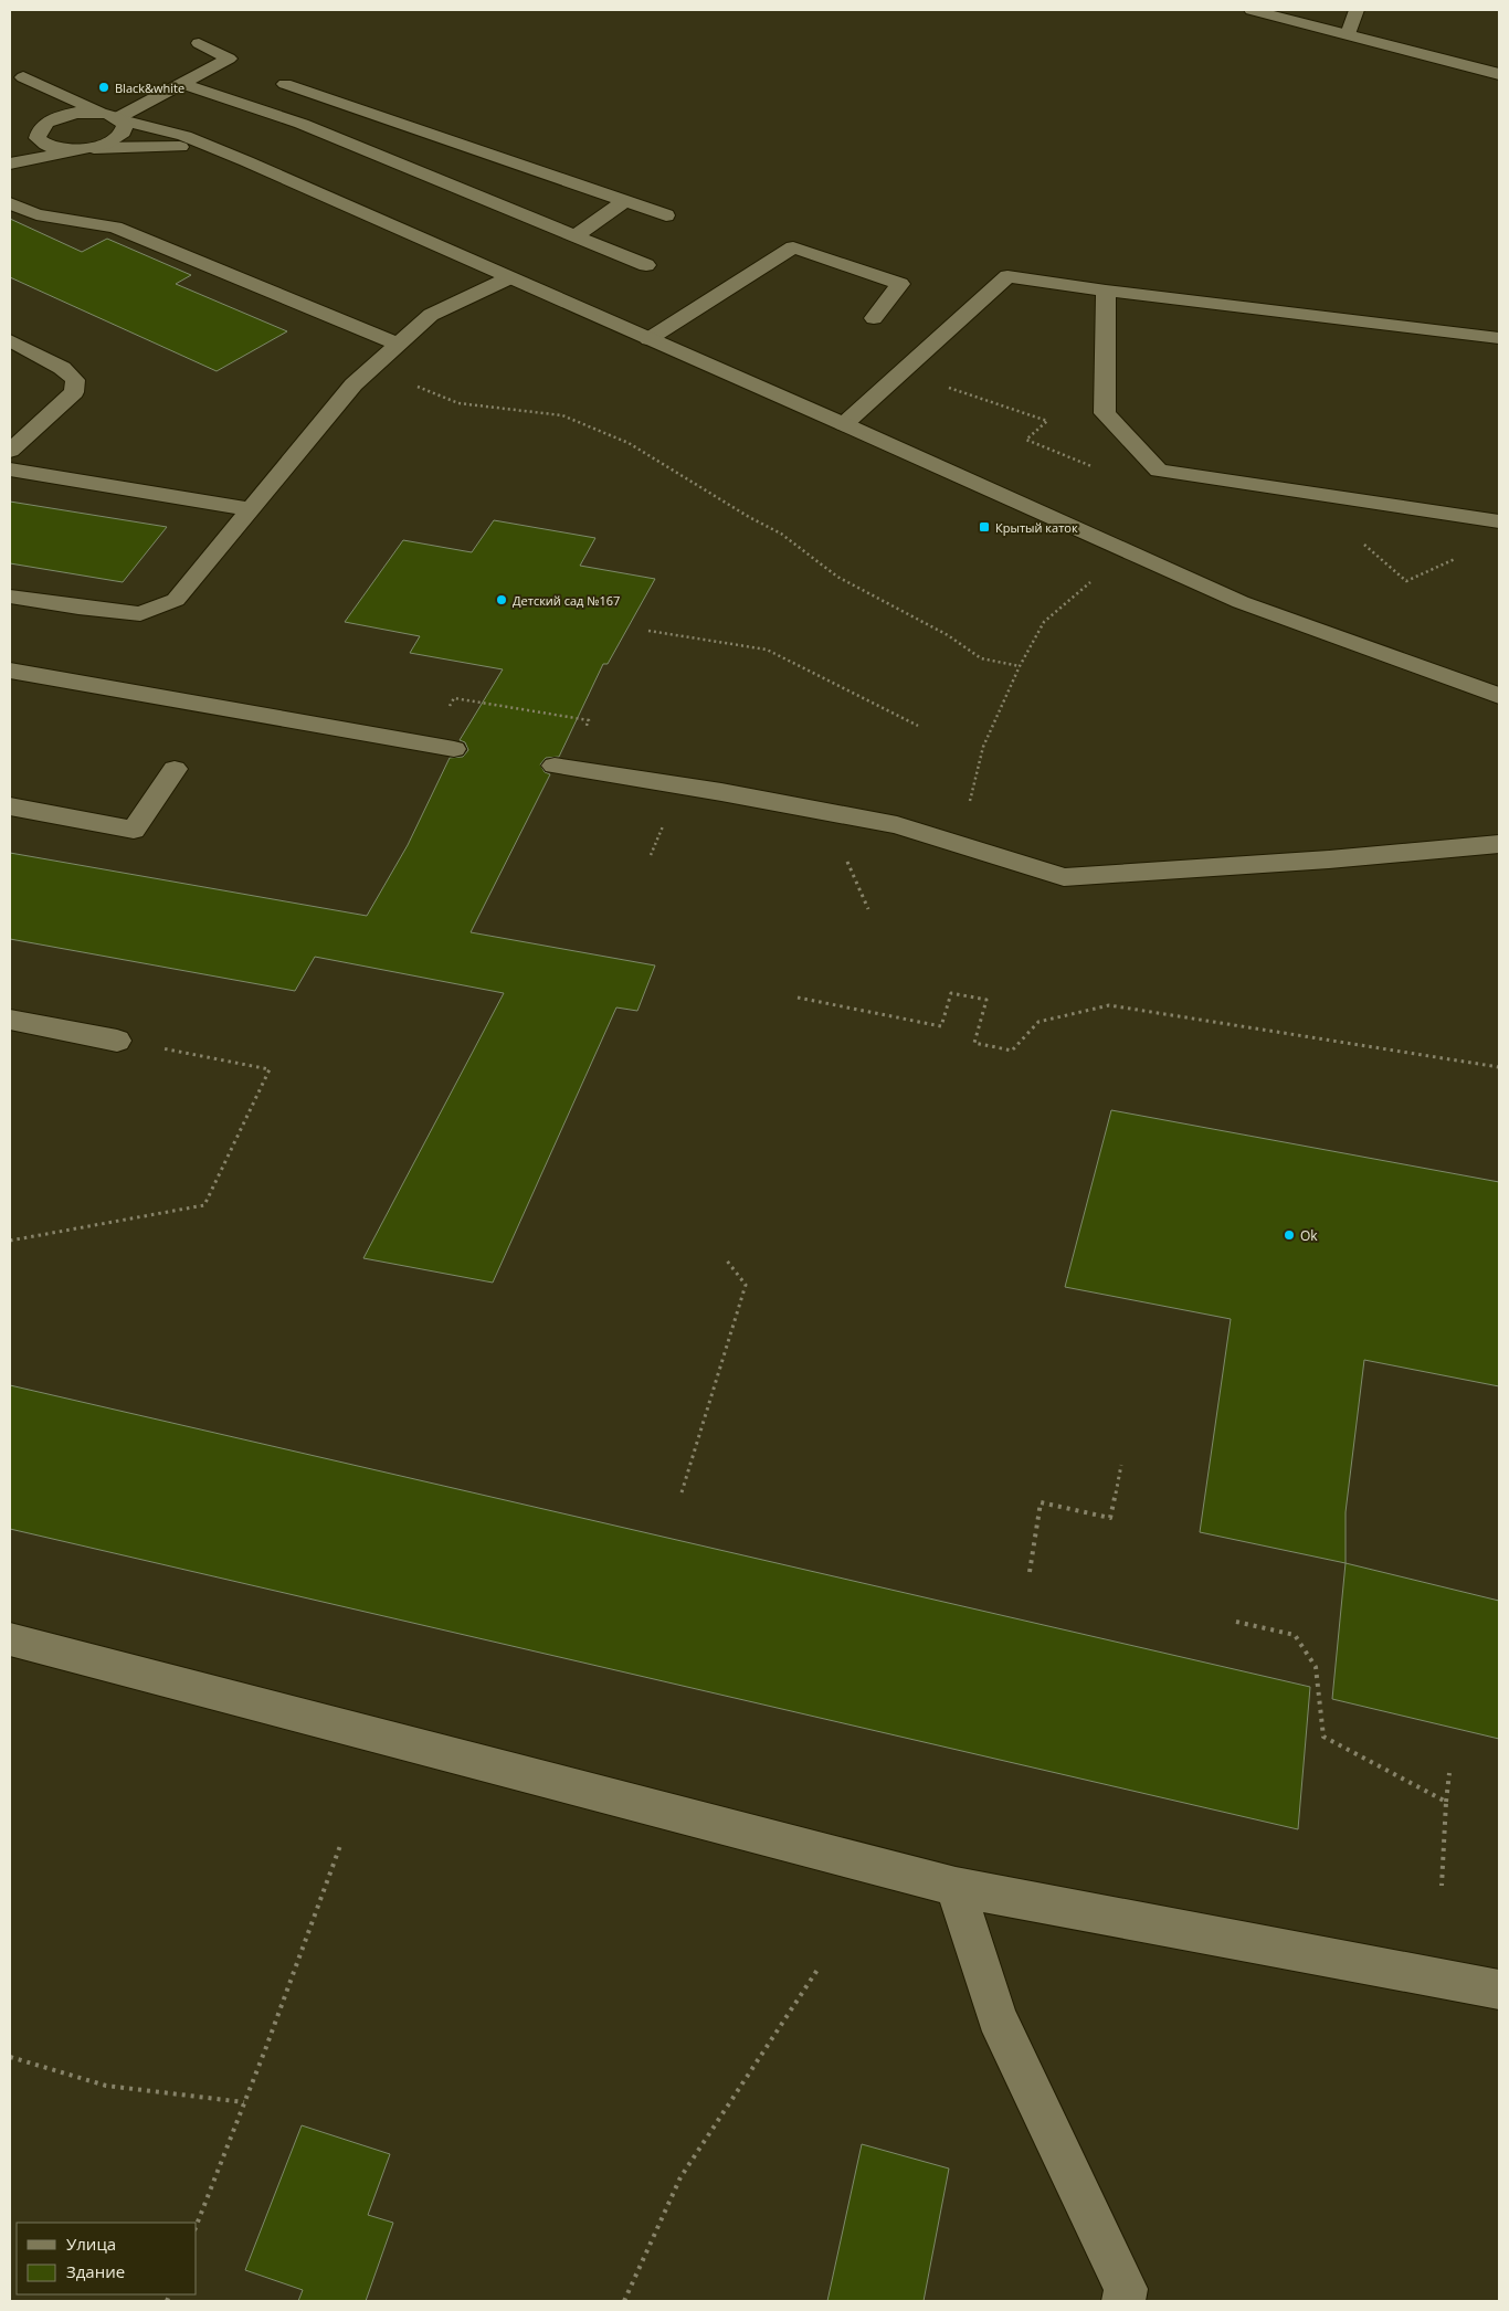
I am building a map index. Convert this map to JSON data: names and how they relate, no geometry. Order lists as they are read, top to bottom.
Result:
{
  "places": {
    "other": ["Black&white", "Детский сад №167", "Ok"],
    "transit": ["Крытый каток"]
  },
  "legend": ["Улица", "Здание"]
}
